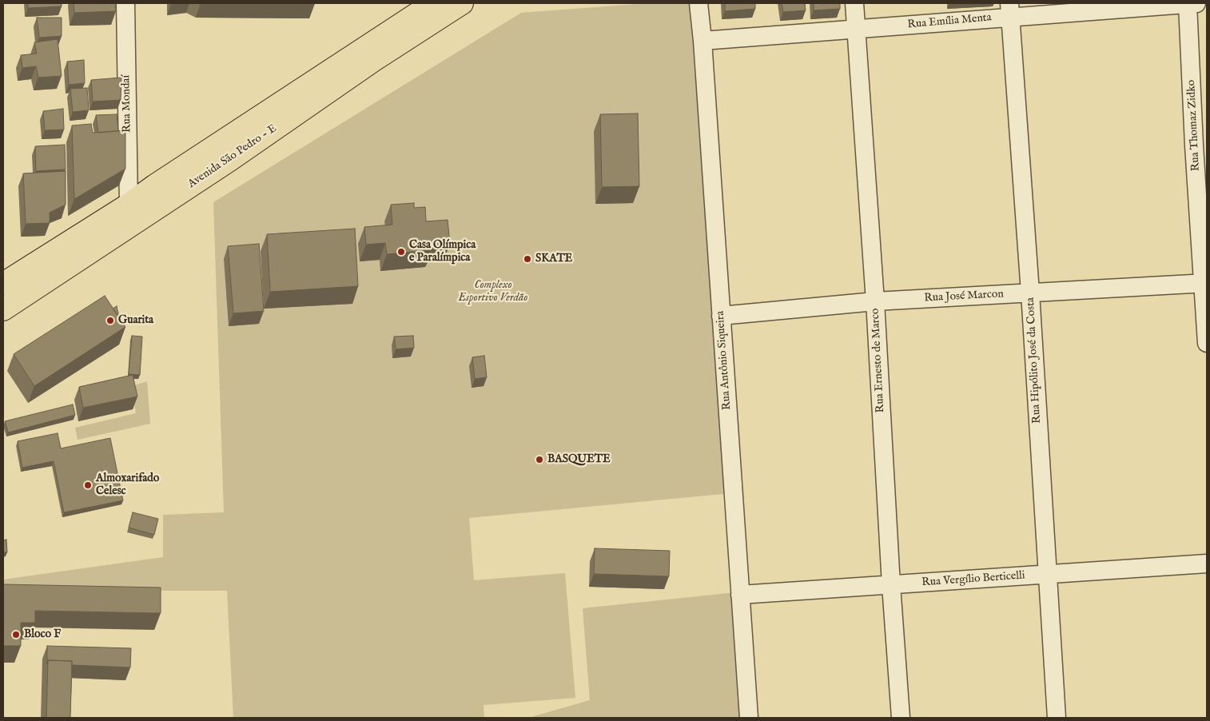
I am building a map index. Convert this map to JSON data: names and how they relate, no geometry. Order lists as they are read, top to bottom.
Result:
{
  "streets": {
    "main road": ["Avenida São Pedro - E"],
    "street": [
      "Rua Emília Menta",
      "Rua Mondaí",
      "Rua Thomaz Zidko",
      "Rua José Marcon",
      "Rua Antônio Siqueira",
      "Rua Ernesto de Marco",
      "Rua Hipólito José da Costa",
      "Rua Vergílio Berticelli"
    ]
  },
  "crossings": [
    ["Rua Emília Menta", "Rua Thomaz Zidko"],
    ["Rua Emília Menta", "Rua Antônio Siqueira"],
    ["Rua Emília Menta", "Rua Ernesto de Marco"],
    ["Rua Emília Menta", "Rua Hipólito José da Costa"],
    ["Rua Mondaí", "Avenida São Pedro - E"],
    ["Rua Thomaz Zidko", "Rua José Marcon"],
    ["Rua José Marcon", "Rua Antônio Siqueira"],
    ["Rua José Marcon", "Rua Ernesto de Marco"],
    ["Rua José Marcon", "Rua Hipólito José da Costa"],
    ["Rua Antônio Siqueira", "Rua Vergílio Berticelli"],
    ["Rua Ernesto de Marco", "Rua Vergílio Berticelli"],
    ["Rua Hipólito José da Costa", "Rua Vergílio Berticelli"]
  ],
  "parks": ["Complexo Esportivo Verdão"],
  "places": [
    "Casa Olímpica e Paralímpica",
    "SKATE",
    "Guarita",
    "BASQUETE",
    "Almoxarifado Celesc",
    "Bloco F"
  ]
}
